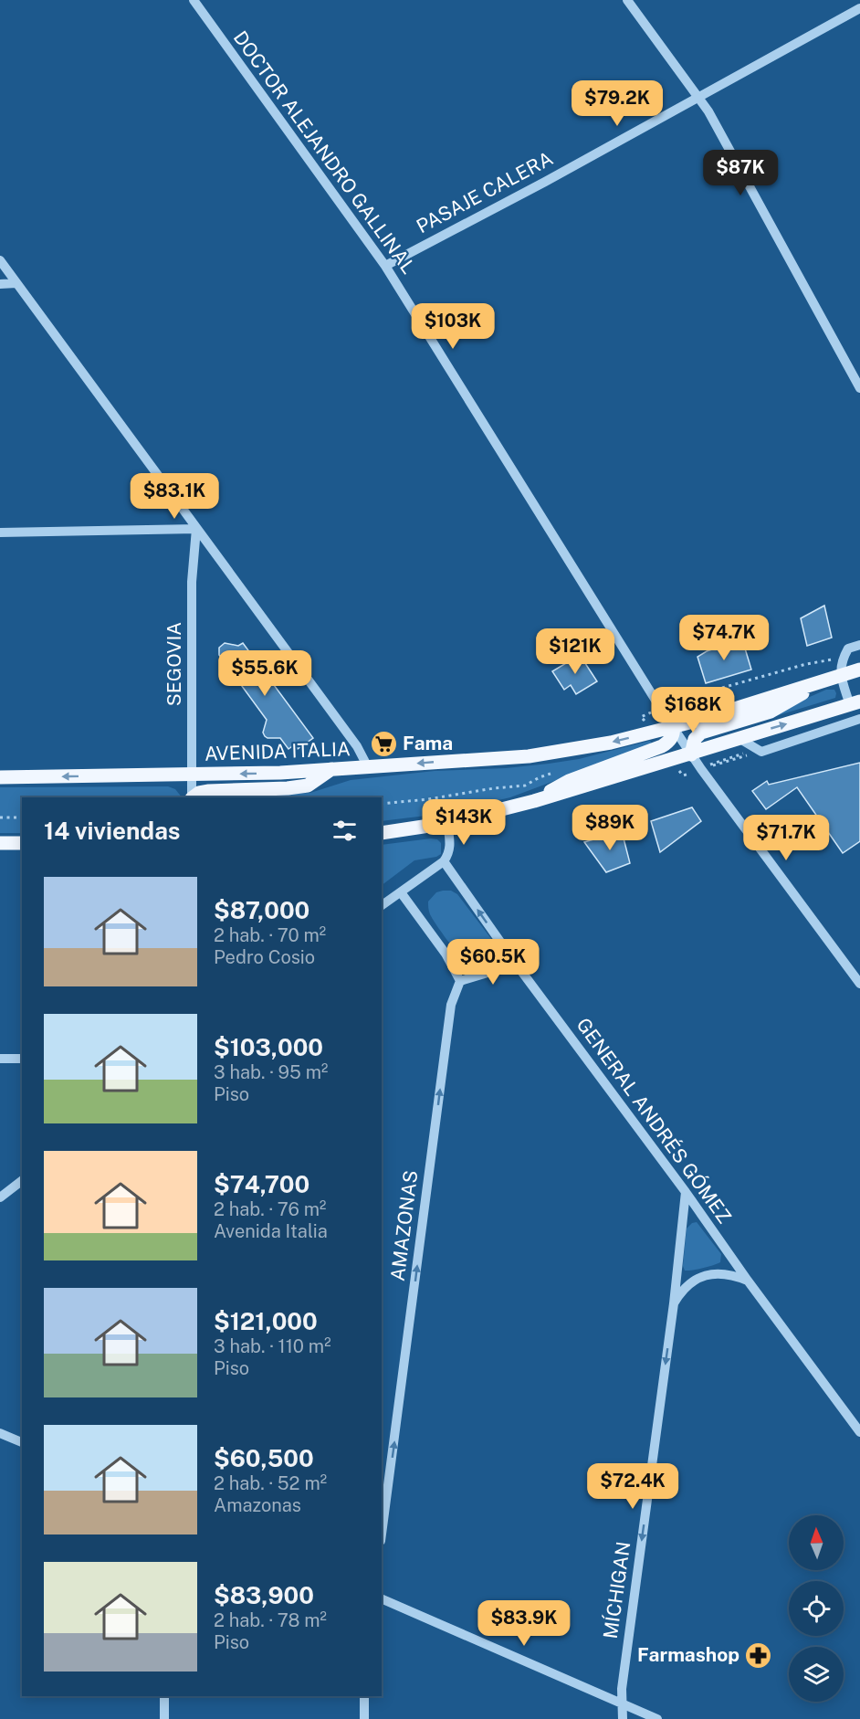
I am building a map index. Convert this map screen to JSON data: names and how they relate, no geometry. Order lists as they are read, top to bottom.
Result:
{
  "streets": {
    "main road": ["AVENIDA ITALIA"],
    "street": [
      "DOCTOR ALEJANDRO GALLINAL",
      "PASAJE CALERA",
      "SEGOVIA",
      "GENERAL ANDRÉS GÓMEZ",
      "AMAZONAS",
      "MÍCHIGAN"
    ]
  },
  "crossings": [
    ["DOCTOR ALEJANDRO GALLINAL", "PASAJE CALERA"],
    ["DOCTOR ALEJANDRO GALLINAL", "AVENIDA ITALIA"],
    ["SEGOVIA", "AVENIDA ITALIA"],
    ["GENERAL ANDRÉS GÓMEZ", "MÍCHIGAN"]
  ],
  "one_way": ["AMAZONAS", "MÍCHIGAN"],
  "places": {
    "supermarket": ["Fama"],
    "pharmacy": ["Farmashop"]
  },
  "north": "top",
  "page": {
    "price": [
      "$79.2K",
      "$87K",
      "$103K",
      "$83.1K",
      "$74.7K",
      "$121K",
      "$55.6K",
      "$168K",
      "$143K",
      "$89K",
      "$71.7K",
      "$60.5K",
      "$72.4K",
      "$83.9K"
    ],
    "heading": "14 viviendas",
    "list": [
      {
        "name": "$87,000",
        "note": "2 hab. · 70 m² · Pedro Cosio"
      },
      {
        "name": "$103,000",
        "note": "3 hab. · 95 m² · Piso"
      },
      {
        "name": "$74,700",
        "note": "2 hab. · 76 m² · Avenida Italia"
      },
      {
        "name": "$121,000",
        "note": "3 hab. · 110 m² · Piso"
      },
      {
        "name": "$60,500",
        "note": "2 hab. · 52 m² · Amazonas"
      },
      {
        "name": "$83,900",
        "note": "2 hab. · 78 m² · Piso"
      }
    ]
  }
}
